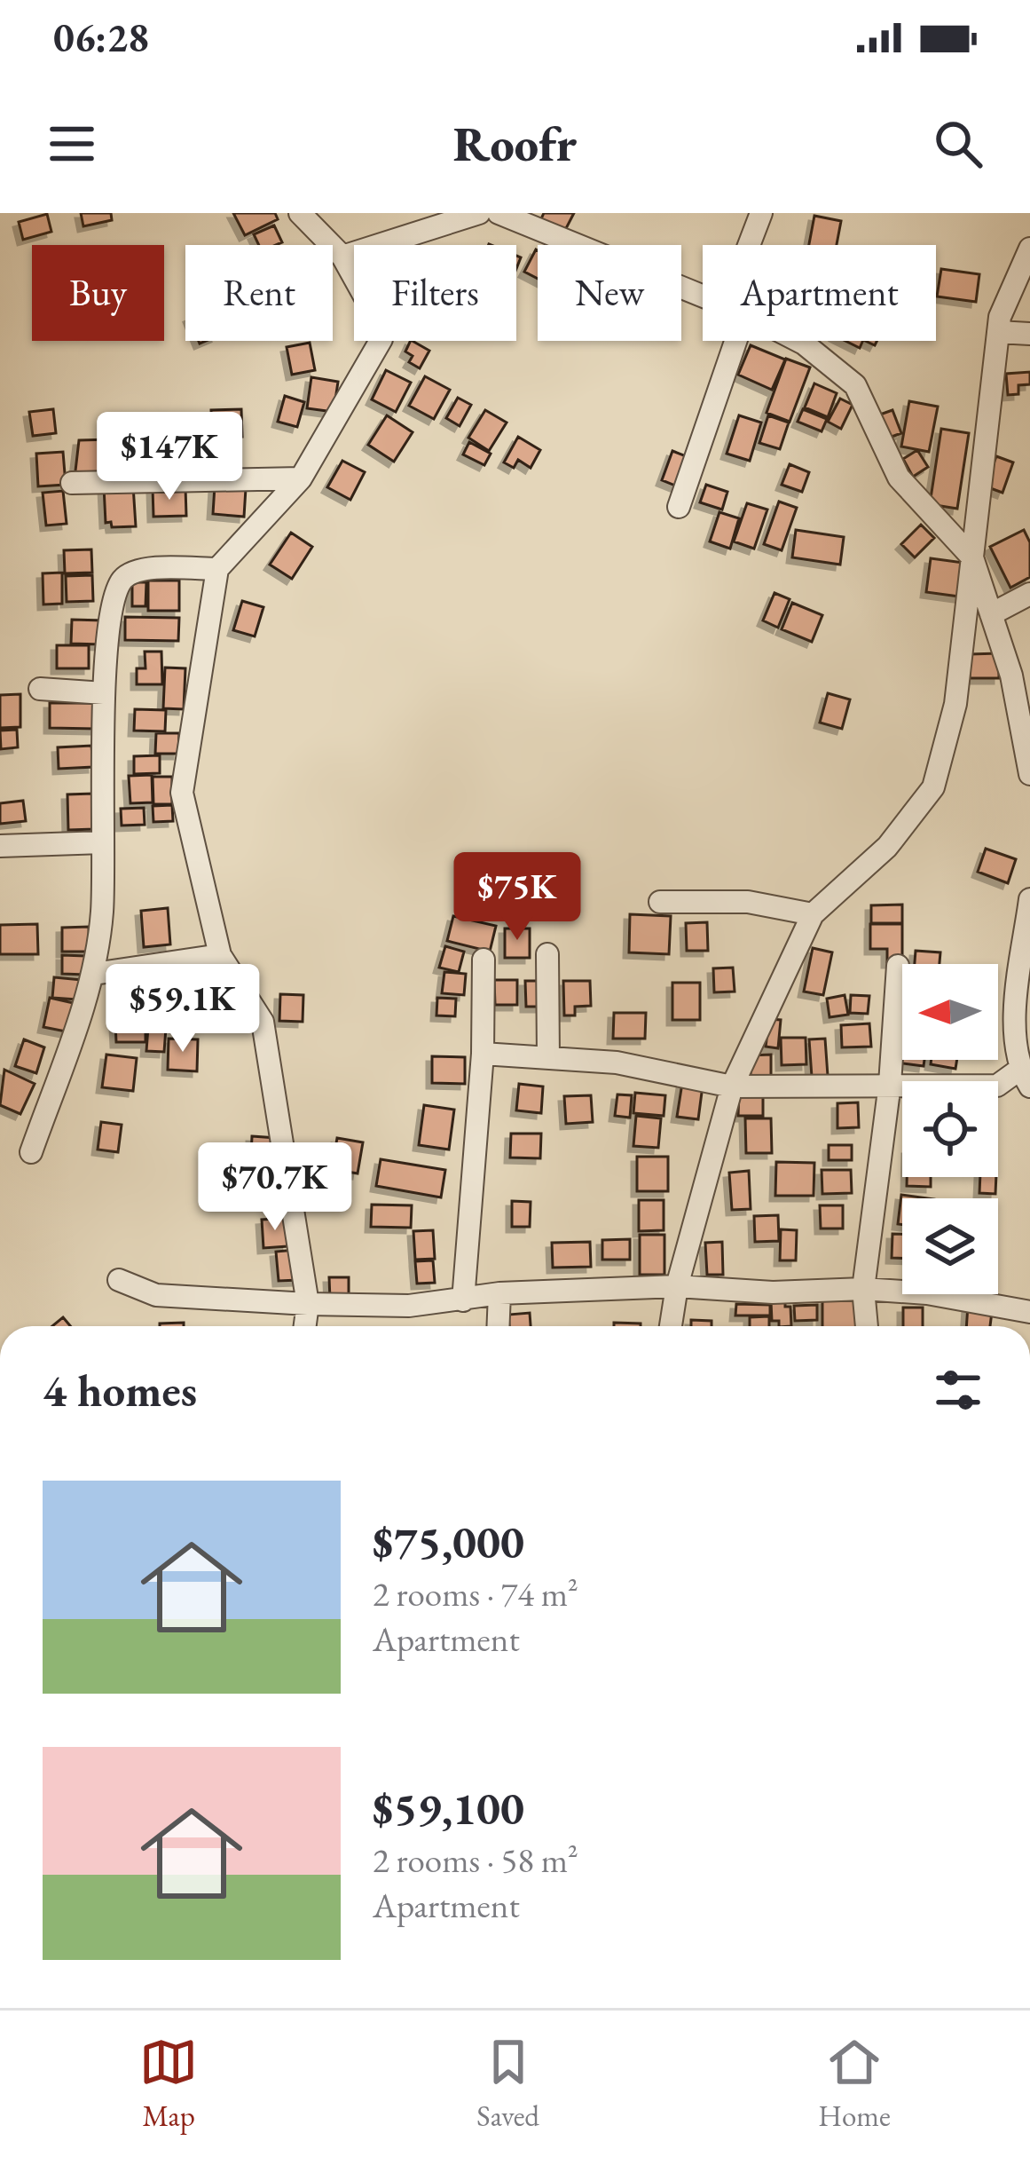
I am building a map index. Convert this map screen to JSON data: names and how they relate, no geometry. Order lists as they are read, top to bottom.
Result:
{
  "north": "left",
  "page": {
    "status": "06:28",
    "header": "Roofr",
    "chip": [
      "Buy",
      "Rent",
      "Filters",
      "New",
      "Apartment"
    ],
    "price": [
      "$147K",
      "$75K",
      "$59.1K",
      "$70.7K"
    ],
    "heading": "4 homes",
    "list": [
      {
        "name": "$75,000",
        "note": "2 rooms · 74 m² · Apartment"
      },
      {
        "name": "$59,100",
        "note": "2 rooms · 58 m² · Apartment"
      }
    ],
    "tabs": ["Map", "Saved", "Home"]
  }
}
